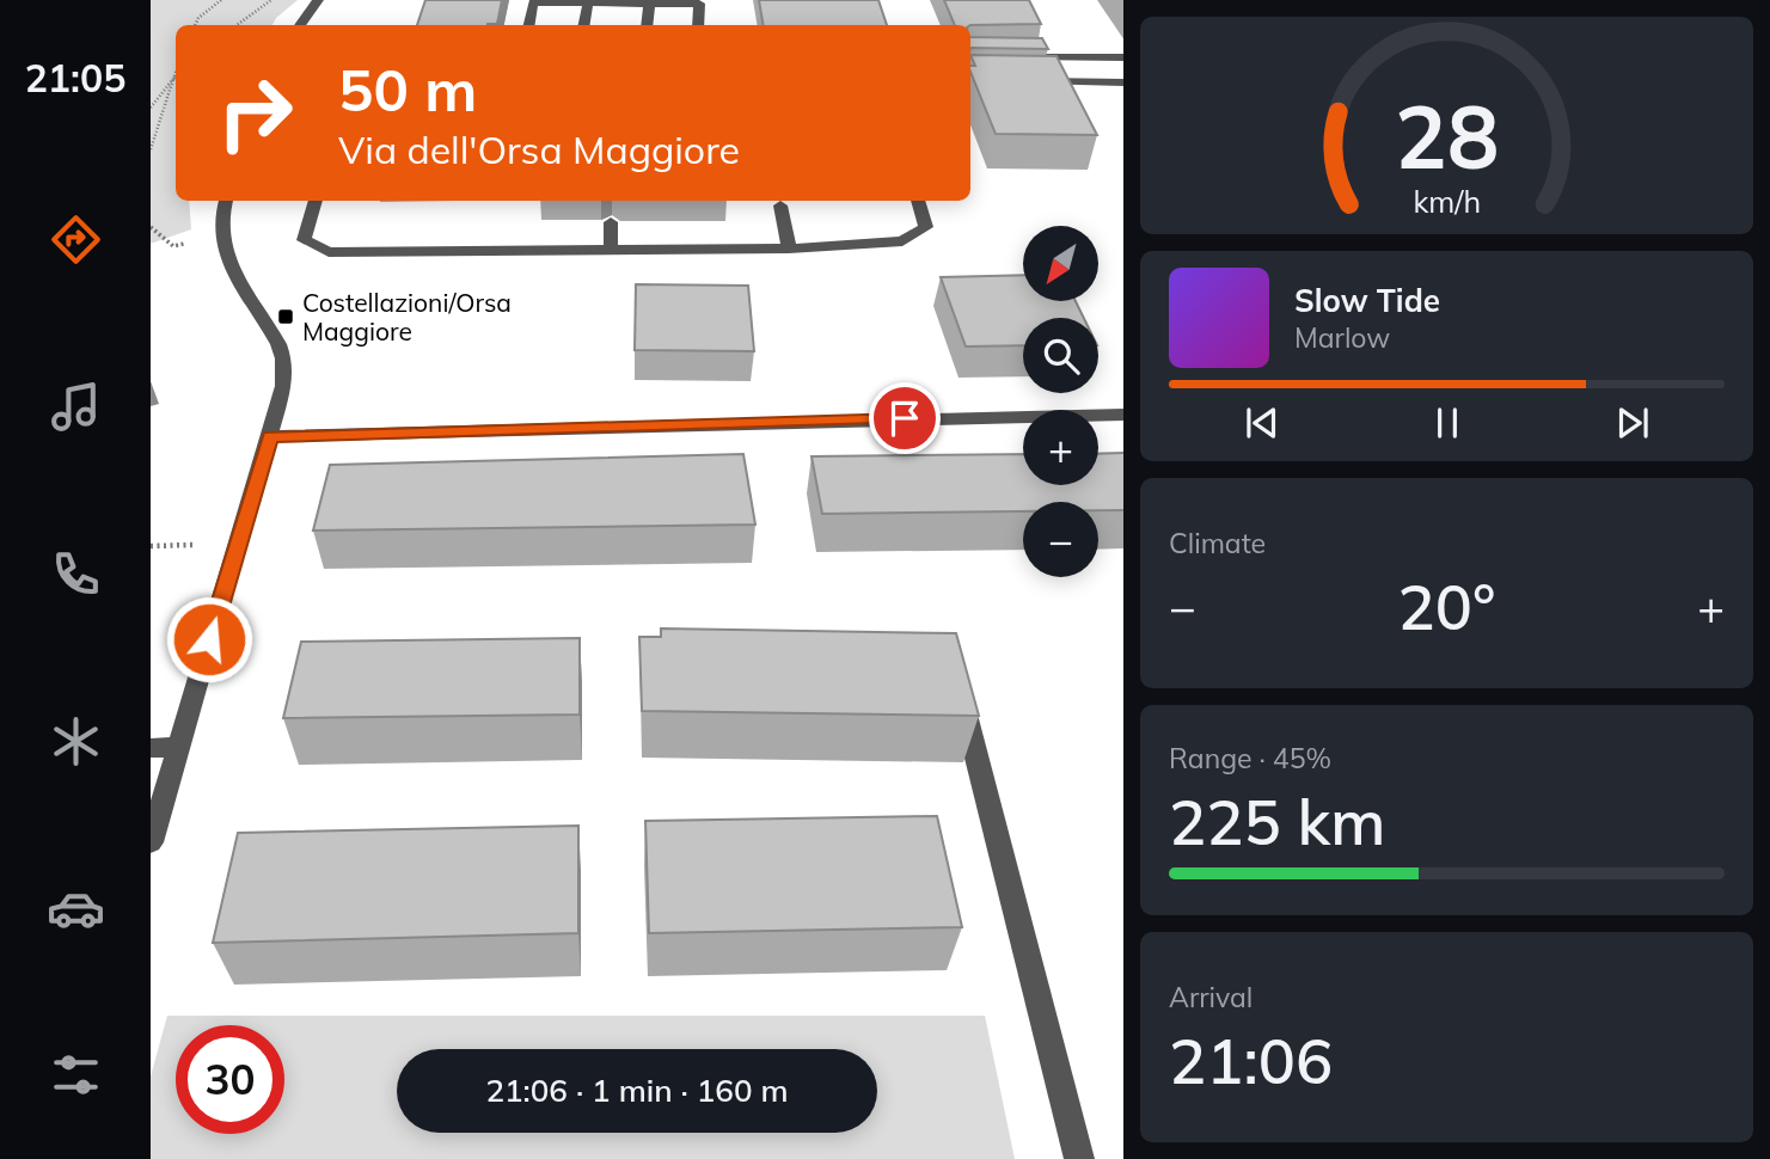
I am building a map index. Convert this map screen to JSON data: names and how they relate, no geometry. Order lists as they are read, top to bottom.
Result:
{
  "places": {
    "transit": ["Costellazioni/Orsa Maggiore"]
  },
  "north": "bottom left",
  "page": {
    "tabs": "21:05",
    "turn": ["50 m", "Via dell'Orsa Maggiore"],
    "map_buttons": ["+", "−"],
    "song": ["Slow Tide", "Marlow"],
    "tile": [
      "Climate",
      ["Range · 45%", "225 km"],
      ["Arrival", "21:06"]
    ],
    "heat": ["−", "20°", "+"],
    "limit": "30",
    "trip": "21:06 · 1 min · 160 m",
    "gauge": ["28", "km/h"]
  }
}
